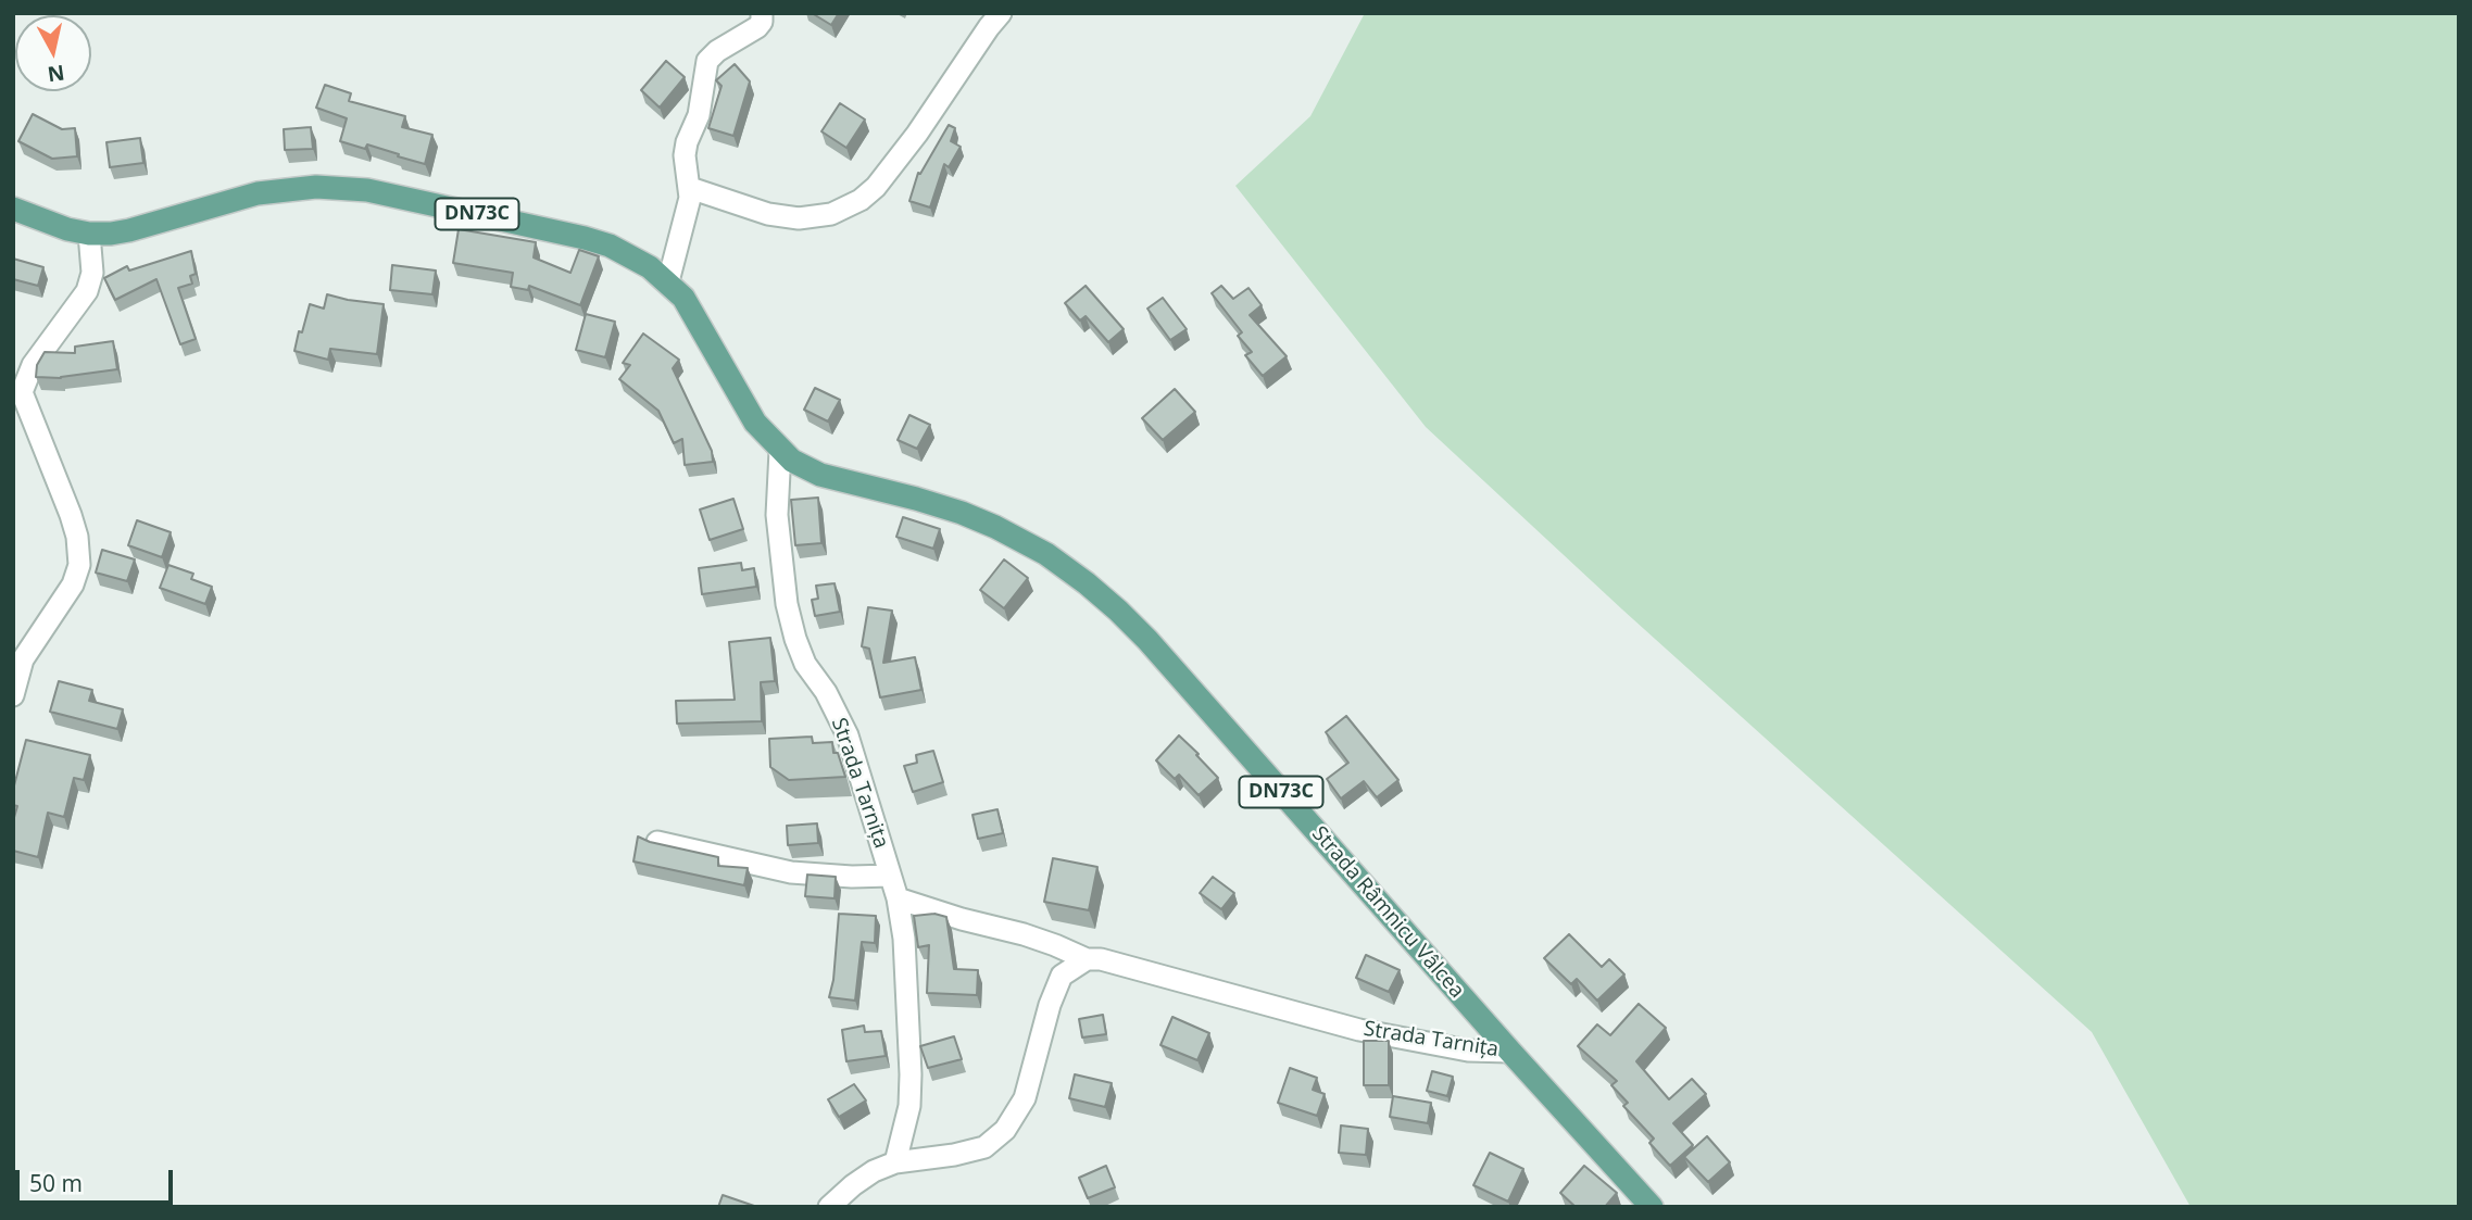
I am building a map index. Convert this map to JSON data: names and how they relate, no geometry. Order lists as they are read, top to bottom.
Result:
{
  "streets": {
    "main road": ["DN73C", "Strada Râmnicu Vâlcea"],
    "street": ["Strada Tarnița"]
  },
  "crossings": [
    ["Strada Tarnița", "Strada Râmnicu Vâlcea"]
  ],
  "scale_bar": "50 m",
  "north": "bottom"
}
